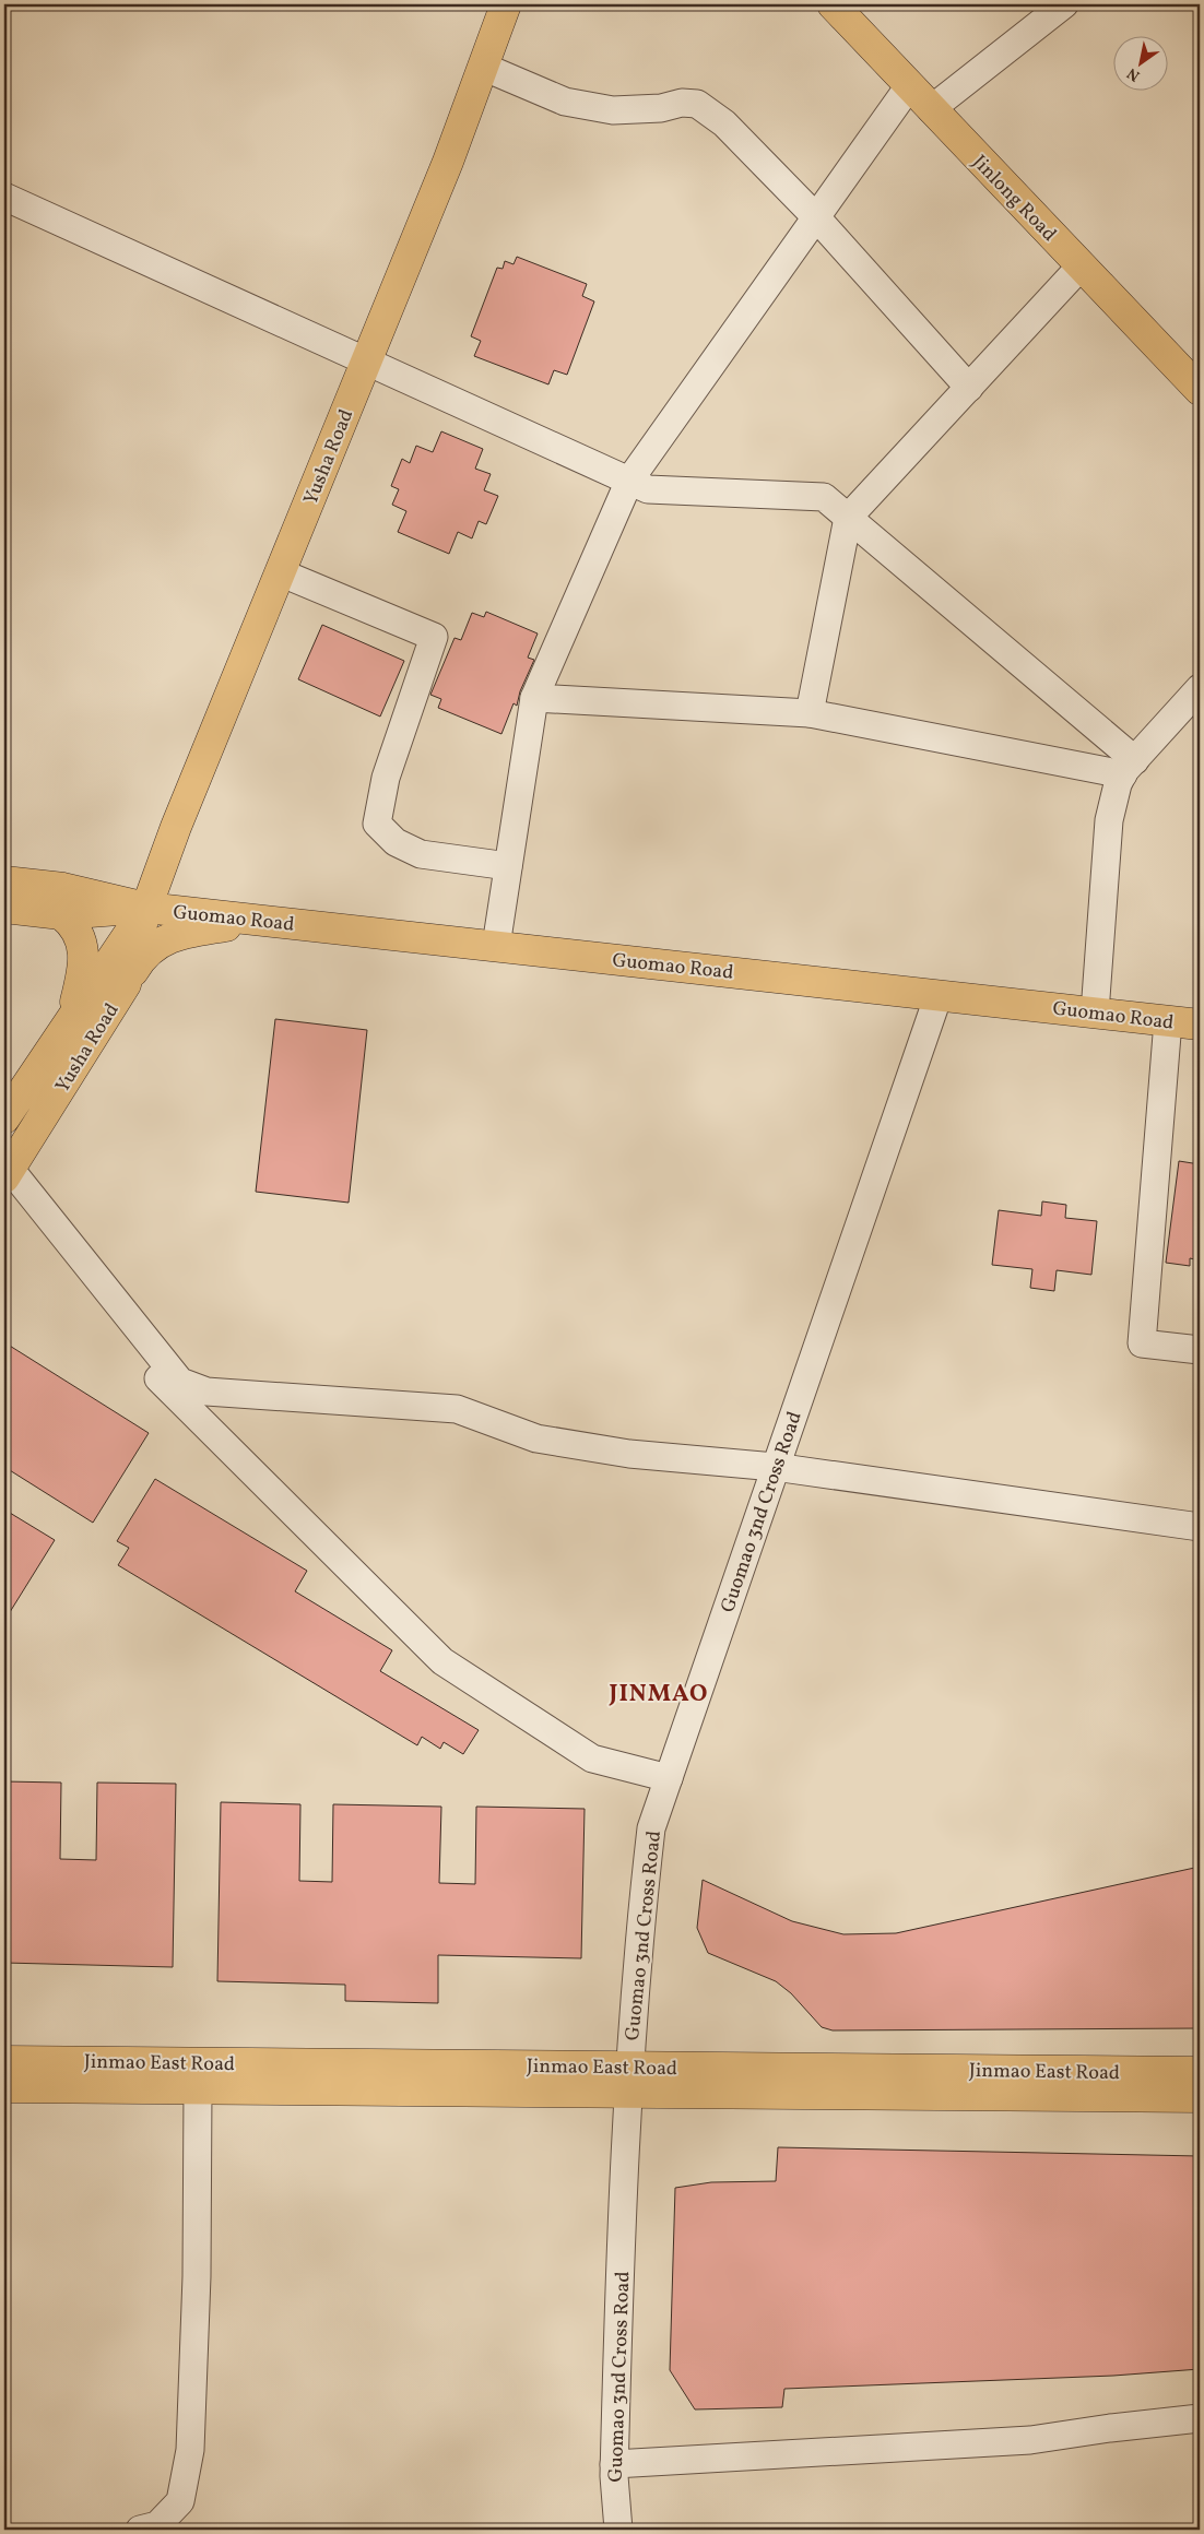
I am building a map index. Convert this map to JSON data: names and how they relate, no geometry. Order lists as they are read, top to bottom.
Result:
{
  "streets": {
    "main road": [
      "Jinlong Road",
      "Yusha Road",
      "Guomao Road",
      "Jinmao East Road"
    ],
    "street": ["Guomao 3nd Cross Road"]
  },
  "crossings": [
    ["Yusha Road", "Guomao Road"],
    ["Guomao Road", "Guomao 3nd Cross Road"],
    ["Guomao 3nd Cross Road", "Jinmao East Road"]
  ],
  "districts": ["JINMAO"],
  "north": "bottom left"
}
